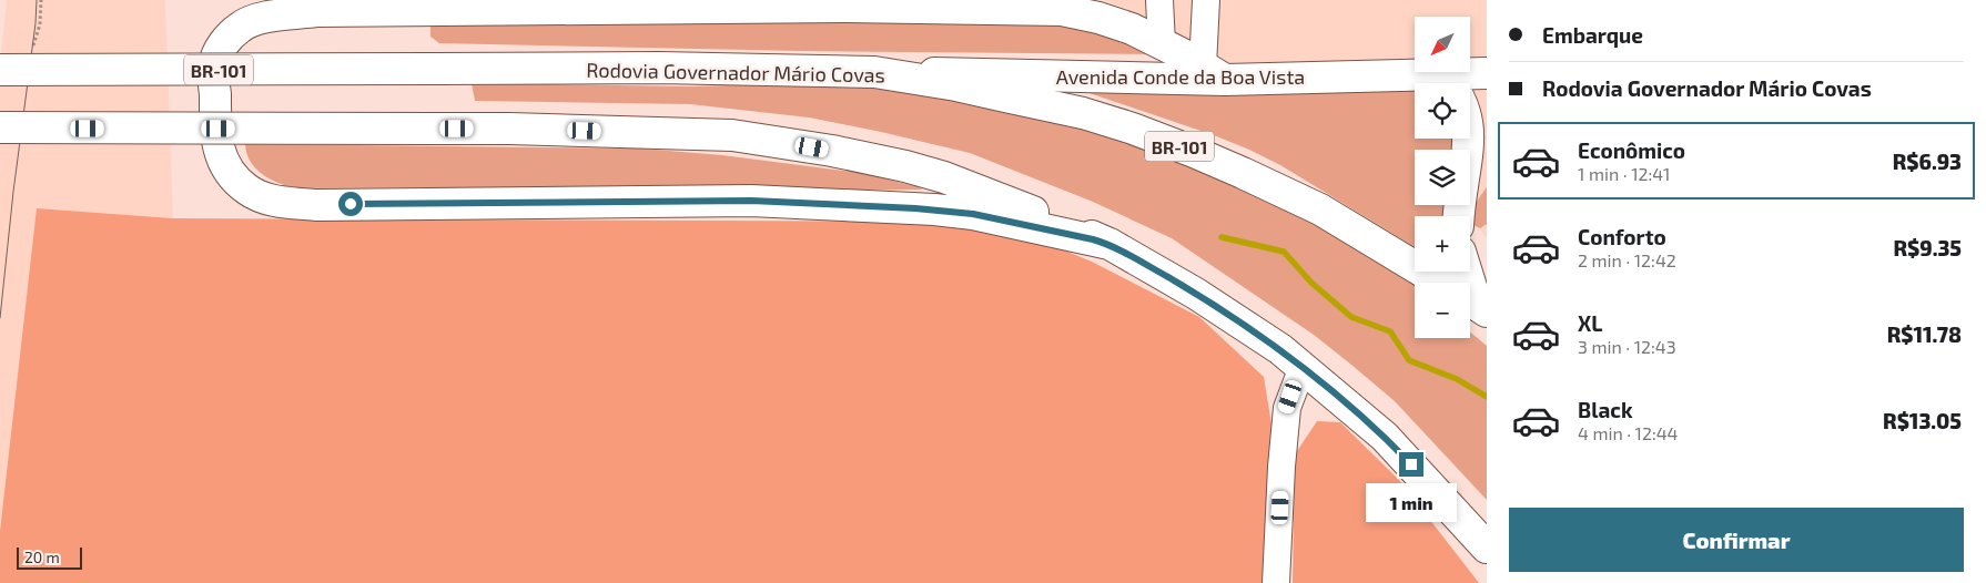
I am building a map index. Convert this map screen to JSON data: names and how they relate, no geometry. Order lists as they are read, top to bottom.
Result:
{
  "streets": {
    "main road": ["BR-101", "Rodovia Governador Mário Covas", "Avenida Conde da Boa Vista"]
  },
  "crossings": [
    ["BR-101", "Rodovia Governador Mário Covas"],
    ["Rodovia Governador Mário Covas", "Avenida Conde da Boa Vista"]
  ],
  "scale_bar": "20 m",
  "north": "bottom left",
  "page": {
    "banner": ["Embarque", "Rodovia Governador Mário Covas"],
    "map_buttons": ["+", "−"],
    "list": [
      {
        "name": "Econômico",
        "note": "1 min · 12:41",
        "value": "R$6.93"
      },
      {
        "name": "Conforto",
        "note": "2 min · 12:42",
        "value": "R$9.35"
      },
      {
        "name": "XL",
        "note": "3 min · 12:43",
        "value": "R$11.78"
      },
      {
        "name": "Black",
        "note": "4 min · 12:44",
        "value": "R$13.05"
      }
    ],
    "bubble": "1 min",
    "buttons": "Confirmar",
    "scale": "20 m"
  }
}
